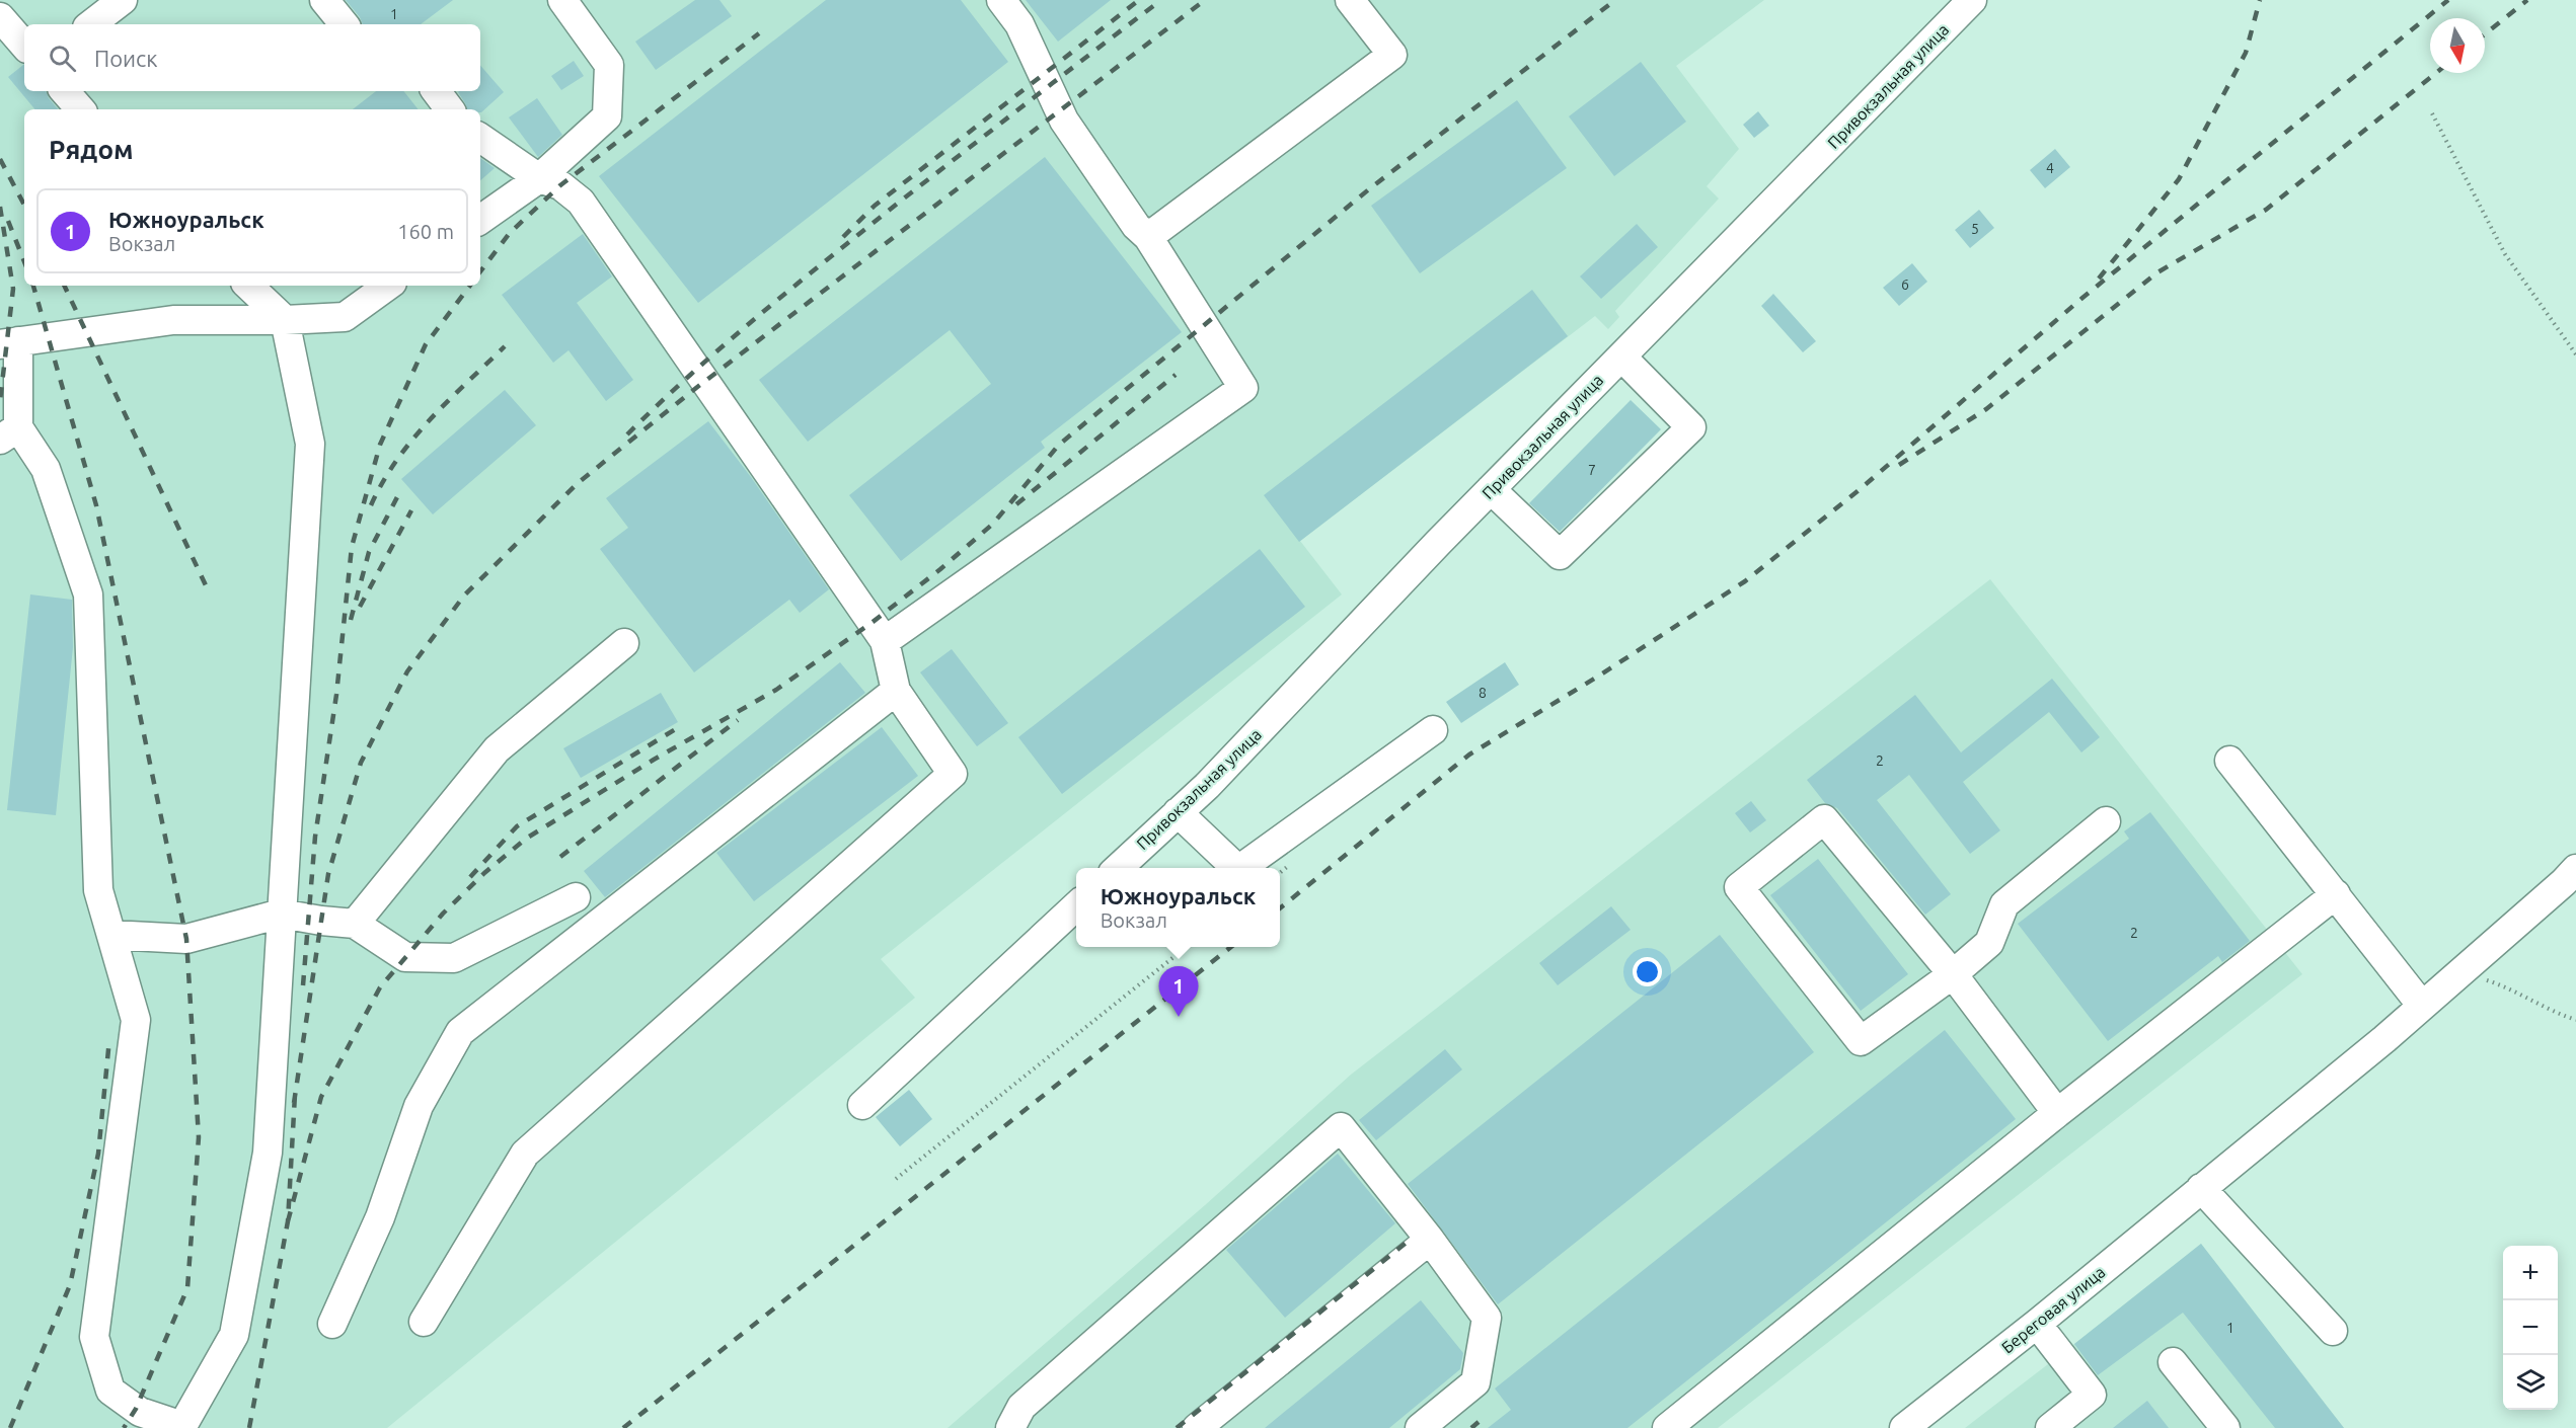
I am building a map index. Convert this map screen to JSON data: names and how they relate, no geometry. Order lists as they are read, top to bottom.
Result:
{
  "streets": {
    "street": ["Привокзальная улица", "Береговая улица"]
  },
  "house_numbers": [
    "1",
    "4",
    "5",
    "6",
    "7",
    "8",
    "2",
    "2",
    "1"
  ],
  "north": "bottom",
  "page": {
    "search": "Поиск",
    "heading": "Рядом",
    "list": [
      {
        "mark": "1",
        "name": "Южноуральск",
        "note": "Вокзал",
        "value": "160 m"
      }
    ],
    "popup": ["Южноуральск", "Вокзал"],
    "pins": "1",
    "map_buttons": ["+", "−"]
  }
}
